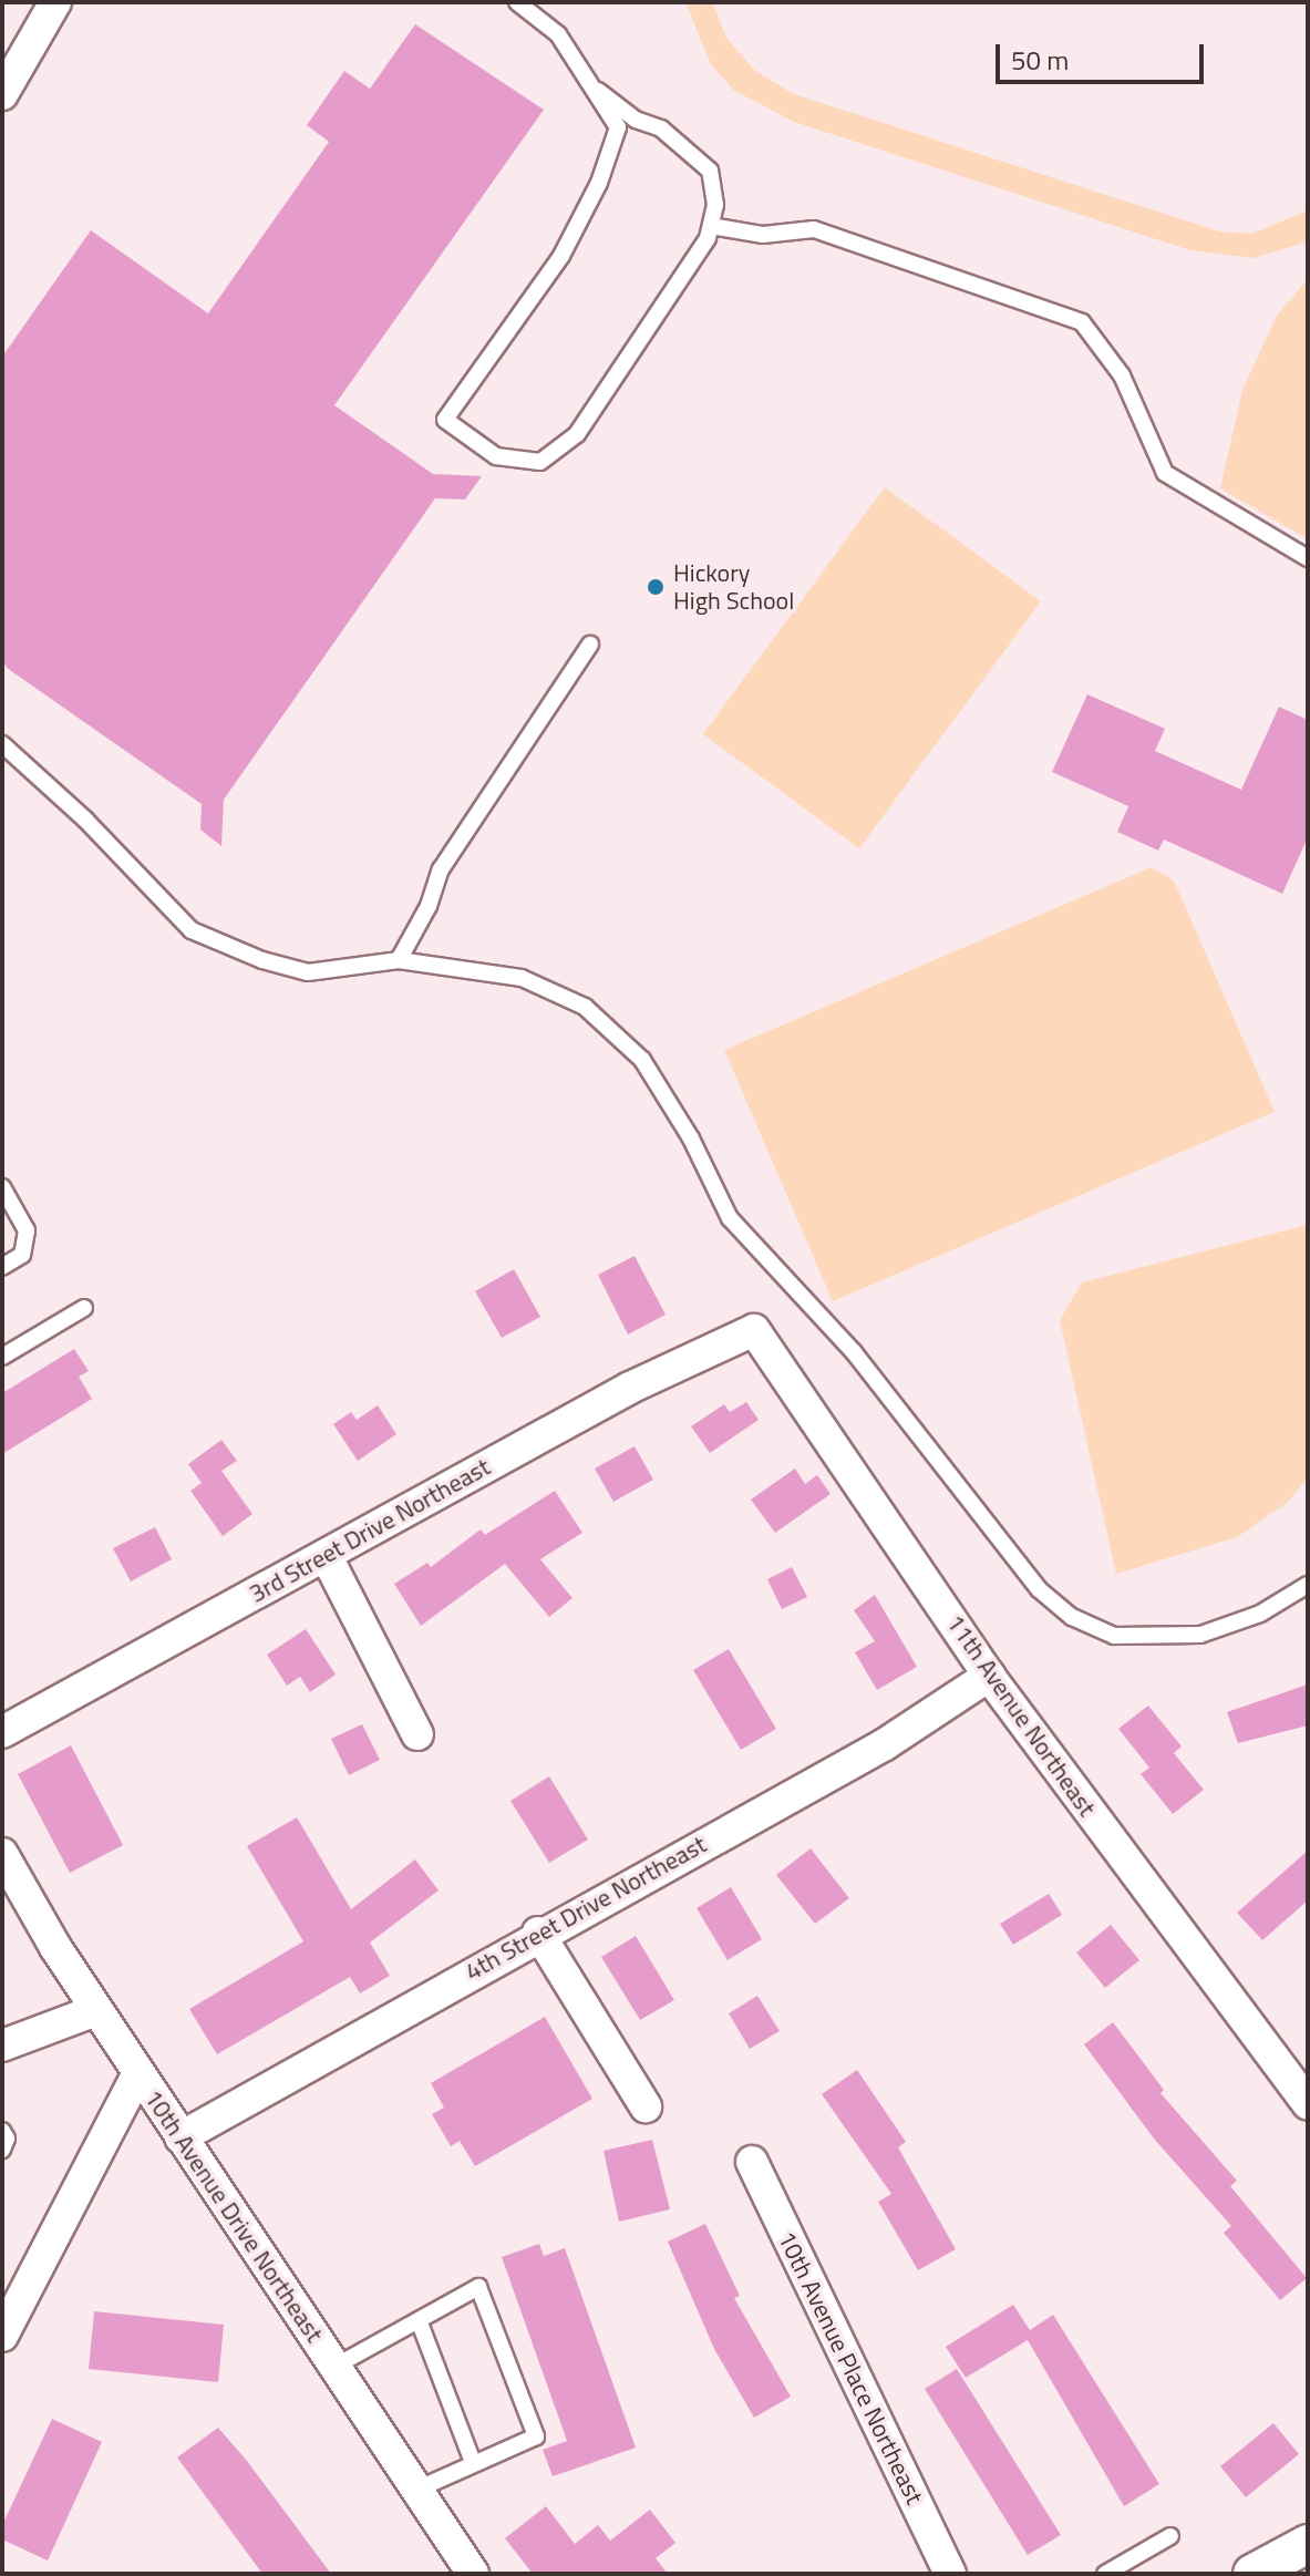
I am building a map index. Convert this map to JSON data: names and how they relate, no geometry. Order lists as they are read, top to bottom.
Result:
{
  "streets": {
    "street": [
      "3rd Street Drive Northeast",
      "11th Avenue Northeast",
      "4th Street Drive Northeast",
      "10th Avenue Drive Northeast",
      "10th Avenue Place Northeast"
    ]
  },
  "crossings": [
    ["3rd Street Drive Northeast", "11th Avenue Northeast"],
    ["11th Avenue Northeast", "4th Street Drive Northeast"],
    ["4th Street Drive Northeast", "10th Avenue Drive Northeast"]
  ],
  "places": ["Hickory High School"],
  "scale_bar": "50 m"
}
